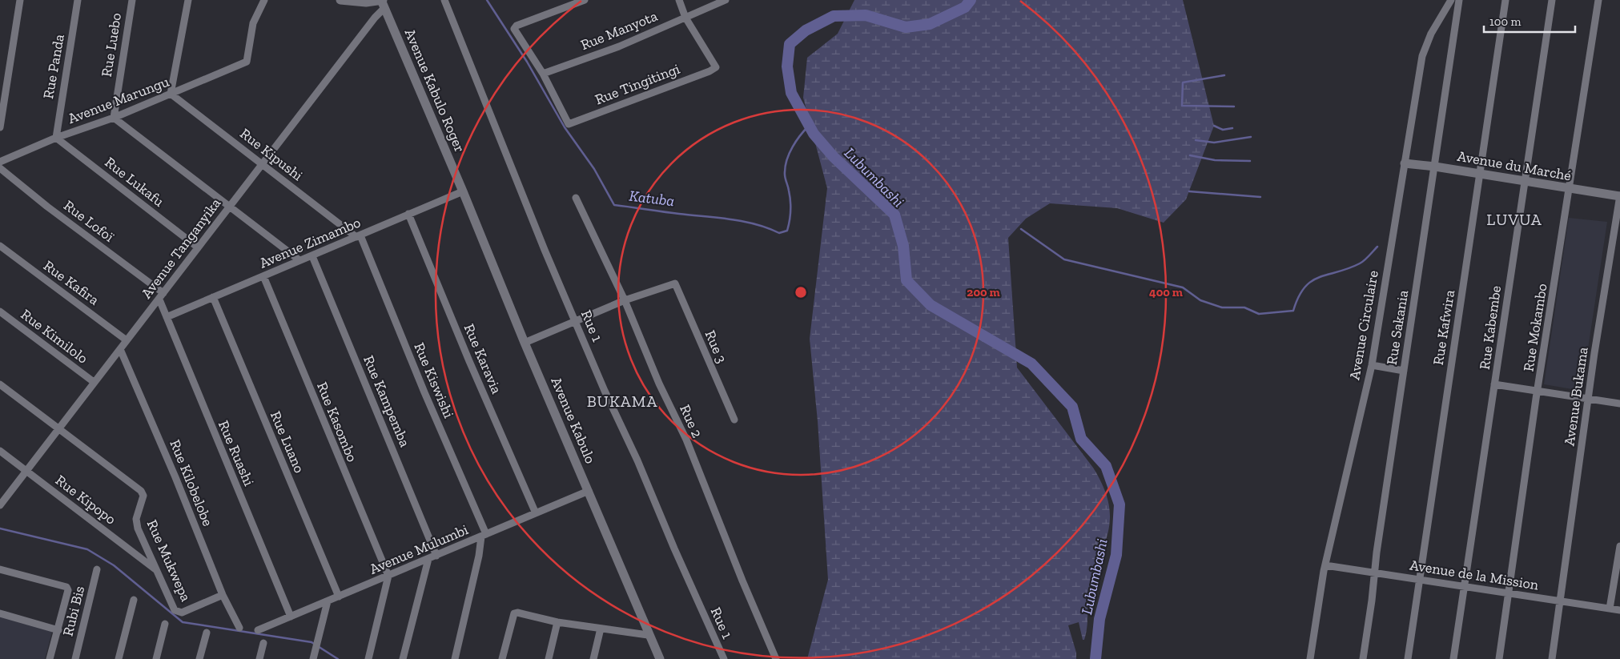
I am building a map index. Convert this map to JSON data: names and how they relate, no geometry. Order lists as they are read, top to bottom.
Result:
{
  "streets": {
    "street": [
      "Rue Manyota",
      "Rue Luebo",
      "Rue Panda",
      "Rue Tingitingi",
      "Avenue Kabulo Roger",
      "Avenue Marungu",
      "Rue Kipushi",
      "Avenue du Marché",
      "Rue Lukafu",
      "Rue Lofoï",
      "Avenue Zimambo",
      "Avenue Tanganyika",
      "Rue Kafira",
      "Avenue Circulaire",
      "Rue 1",
      "Rue Sakania",
      "Rue Kafwira",
      "Rue Kabembe",
      "Rue Mokambo",
      "Rue Kimilolo",
      "Rue 3",
      "Rue Karavia",
      "Rue Kiswishi",
      "Avenue Bukama",
      "Rue Kampemba",
      "Avenue Kabulo",
      "Rue 2",
      "Rue Kasombo",
      "Rue Luano",
      "Rue Ruashi",
      "Rue Kilobelobe",
      "Rue Kipopo",
      "Avenue Mulumbi",
      "Rue Mukwepa",
      "Avenue de la Mission",
      "Rubi Bis"
    ]
  },
  "crossings": [
    ["Rue Manyota", "Rue Tingitingi"],
    ["Rue Luebo", "Avenue Marungu"],
    ["Rue Panda", "Avenue Marungu"],
    ["Rue Panda", "Rue Lukafu"],
    ["Avenue Kabulo Roger", "Avenue Zimambo"],
    ["Avenue Kabulo Roger", "Avenue Tanganyika"],
    ["Avenue Kabulo Roger", "Avenue Kabulo"],
    ["Avenue Marungu", "Rue Kipushi"],
    ["Avenue Marungu", "Rue Lukafu"],
    ["Rue Kipushi", "Avenue Zimambo"],
    ["Rue Kipushi", "Avenue Tanganyika"],
    ["Rue Kipushi", "Rue Kiswishi"],
    ["Avenue du Marché", "Avenue Circulaire"],
    ["Avenue du Marché", "Rue Sakania"],
    ["Avenue du Marché", "Rue Kafwira"],
    ["Avenue du Marché", "Rue Kabembe"],
    ["Avenue du Marché", "Rue Mokambo"],
    ["Avenue du Marché", "Avenue Bukama"],
    ["Rue Lukafu", "Avenue Tanganyika"],
    ["Rue Lofoï", "Avenue Tanganyika"],
    ["Rue Lofoï", "Rue Ruashi"],
    ["Avenue Zimambo", "Rue Karavia"],
    ["Avenue Zimambo", "Rue Kiswishi"],
    ["Avenue Zimambo", "Rue Kampemba"],
    ["Avenue Zimambo", "Avenue Kabulo"],
    ["Avenue Zimambo", "Rue Kasombo"],
    ["Avenue Zimambo", "Rue Luano"],
    ["Avenue Zimambo", "Rue Ruashi"],
    ["Avenue Tanganyika", "Rue Kafira"],
    ["Avenue Tanganyika", "Rue Kimilolo"],
    ["Avenue Tanganyika", "Rue Ruashi"],
    ["Avenue Tanganyika", "Rue Kilobelobe"],
    ["Avenue Tanganyika", "Rue Kipopo"],
    ["Avenue Tanganyika", "Rue Mukwepa"],
    ["Avenue Circulaire", "Avenue de la Mission"],
    ["Rue Sakania", "Avenue de la Mission"],
    ["Rue Kafwira", "Avenue de la Mission"],
    ["Rue Kabembe", "Avenue de la Mission"],
    ["Rue Mokambo", "Avenue de la Mission"],
    ["Rue 3", "Rue 2"],
    ["Rue Karavia", "Avenue Mulumbi"],
    ["Rue Kiswishi", "Avenue Mulumbi"],
    ["Avenue Bukama", "Avenue de la Mission"],
    ["Rue Kampemba", "Avenue Mulumbi"],
    ["Avenue Kabulo", "Avenue Mulumbi"],
    ["Rue Kasombo", "Avenue Mulumbi"],
    ["Rue Luano", "Avenue Mulumbi"],
    ["Rue Ruashi", "Avenue Mulumbi"],
    ["Rue Kilobelobe", "Rue Mukwepa"],
    ["Rue Kipopo", "Rue Mukwepa"]
  ],
  "districts": ["LUVUA", "BUKAMA"],
  "water": ["Lubumbashi", "Katuba"],
  "scale_bar": "100 m",
  "rings": ["200 m", "400 m"]
}
